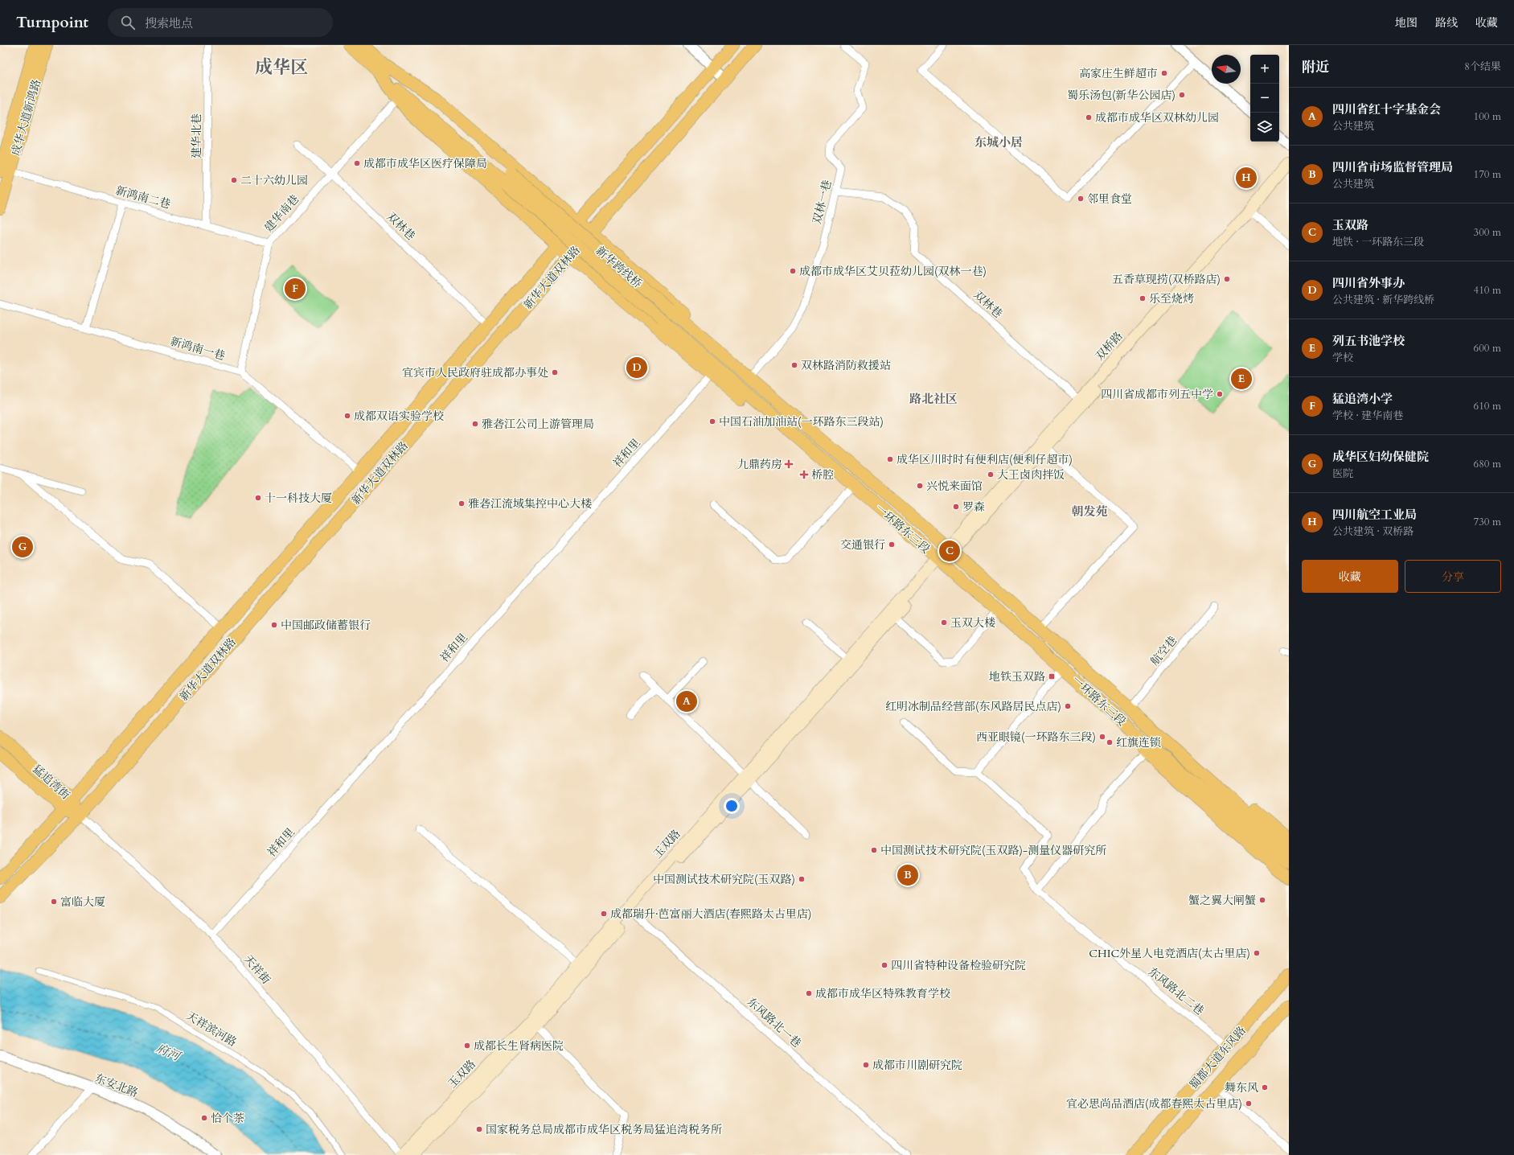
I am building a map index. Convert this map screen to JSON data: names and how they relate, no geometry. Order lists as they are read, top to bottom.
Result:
{
  "streets": {
    "main road": [
      "成华大道新鸿路",
      "新华跨线桥",
      "新华大道双林路",
      "双桥路",
      "一环路东三段",
      "猛追湾街",
      "玉双路",
      "蜀都大道东风路"
    ],
    "street": [
      "建华北巷",
      "新鸿南二巷",
      "双林一巷",
      "建华南巷",
      "双林巷",
      "新鸿南一巷",
      "祥和里",
      "航空巷",
      "天祥街",
      "东风路北二巷",
      "东风路北一巷",
      "天祥滨河路",
      "东安北路"
    ]
  },
  "crossings": [
    ["成华大道新鸿路", "新鸿南二巷"],
    ["建华北巷", "新鸿南二巷"],
    ["新鸿南二巷", "建华南巷"],
    ["双林一巷", "双林巷"],
    ["建华南巷", "双林巷"],
    ["建华南巷", "新鸿南一巷"],
    ["双林巷", "新华大道双林路"],
    ["双林巷", "双桥路"],
    ["新华跨线桥", "一环路东三段"],
    ["新华大道双林路", "新鸿南一巷"],
    ["新华大道双林路", "猛追湾街"],
    ["新华大道双林路", "天祥街"],
    ["双桥路", "一环路东三段"],
    ["双桥路", "玉双路"],
    ["祥和里", "天祥街"],
    ["一环路东三段", "航空巷"],
    ["一环路东三段", "玉双路"],
    ["猛追湾街", "天祥街"],
    ["玉双路", "天祥街"],
    ["玉双路", "东风路北一巷"],
    ["东风路北二巷", "蜀都大道东风路"]
  ],
  "districts": [
    "成华区",
    "东城小居",
    "路北社区",
    "朝发苑"
  ],
  "water": ["府河"],
  "places": {
    "other": [
      "高家庄生鲜超市",
      "蜀乐汤包(新华公园店)",
      "成都市成华区双林幼儿园",
      "成都市成华区医疗保障局",
      "二十六幼儿园",
      "邻里食堂",
      "成都市成华区艾贝菈幼儿园(双林一巷)",
      "五香草现捞(双桥路店)",
      "乐至烧烤",
      "双林路消防救援站",
      "宜宾市人民政府驻成都办事处",
      "四川省成都市列五中学",
      "成都双语实验学校",
      "中国石油加油站(一环路东三段站)",
      "雅砻江公司上游管理局",
      "成华区川时时有便利店(便利仔超市)",
      "大王卤肉拌饭",
      "兴悦来面馆",
      "十一科技大厦",
      "雅砻江流域集控中心大楼",
      "罗森",
      "交通银行",
      "玉双大楼",
      "中国邮政储蓄银行",
      "红明冰制品经营部(东风路居民点店)",
      "西亚眼镜(一环路东三段)",
      "红旗连锁",
      "中国测试技术研究院(玉双路)-测量仪器研究所",
      "中国测试技术研究院(玉双路)",
      "蟹之翼大闸蟹",
      "富临大厦",
      "成都瑞升·芭富丽大酒店(春熙路太古里店)",
      "CHIC外星人电竞酒店(太古里店)",
      "四川省特种设备检验研究院",
      "成都市成华区特殊教育学校",
      "成都长生肾病医院",
      "成都市川剧研究院",
      "舞东风",
      "宜必思尚品酒店(成都春熙太古里店)",
      "恰个茶",
      "国家税务总局成都市成华区税务局猛追湾税务所"
    ],
    "health": ["九鼎药房", "桥腔"],
    "transit": ["地铁玉双路"]
  },
  "north": "left",
  "page": {
    "header": "Turnpoint",
    "search": "搜索地点",
    "nav": ["地图", "路线", "收藏"],
    "heading": ["附近", "8个结果"],
    "map_buttons": ["+", "−"],
    "list": [
      {
        "mark": "A",
        "name": "四川省红十字基金会",
        "note": "公共建筑",
        "value": "100 m"
      },
      {
        "mark": "B",
        "name": "四川省市场监督管理局",
        "note": "公共建筑",
        "value": "170 m"
      },
      {
        "mark": "C",
        "name": "玉双路",
        "note": "地铁 · 一环路东三段",
        "value": "300 m"
      },
      {
        "mark": "D",
        "name": "四川省外事办",
        "note": "公共建筑 · 新华跨线桥",
        "value": "410 m"
      },
      {
        "mark": "E",
        "name": "列五书池学校",
        "note": "学校",
        "value": "600 m"
      },
      {
        "mark": "F",
        "name": "猛追湾小学",
        "note": "学校 · 建华南巷",
        "value": "610 m"
      },
      {
        "mark": "G",
        "name": "成华区妇幼保健院",
        "note": "医院",
        "value": "680 m"
      },
      {
        "mark": "H",
        "name": "四川航空工业局",
        "note": "公共建筑 · 双桥路",
        "value": "730 m"
      }
    ],
    "pins": [
      "H",
      "F",
      "D",
      "E",
      "G",
      "C",
      "A",
      "B"
    ],
    "buttons": ["收藏", "分享"]
  }
}
